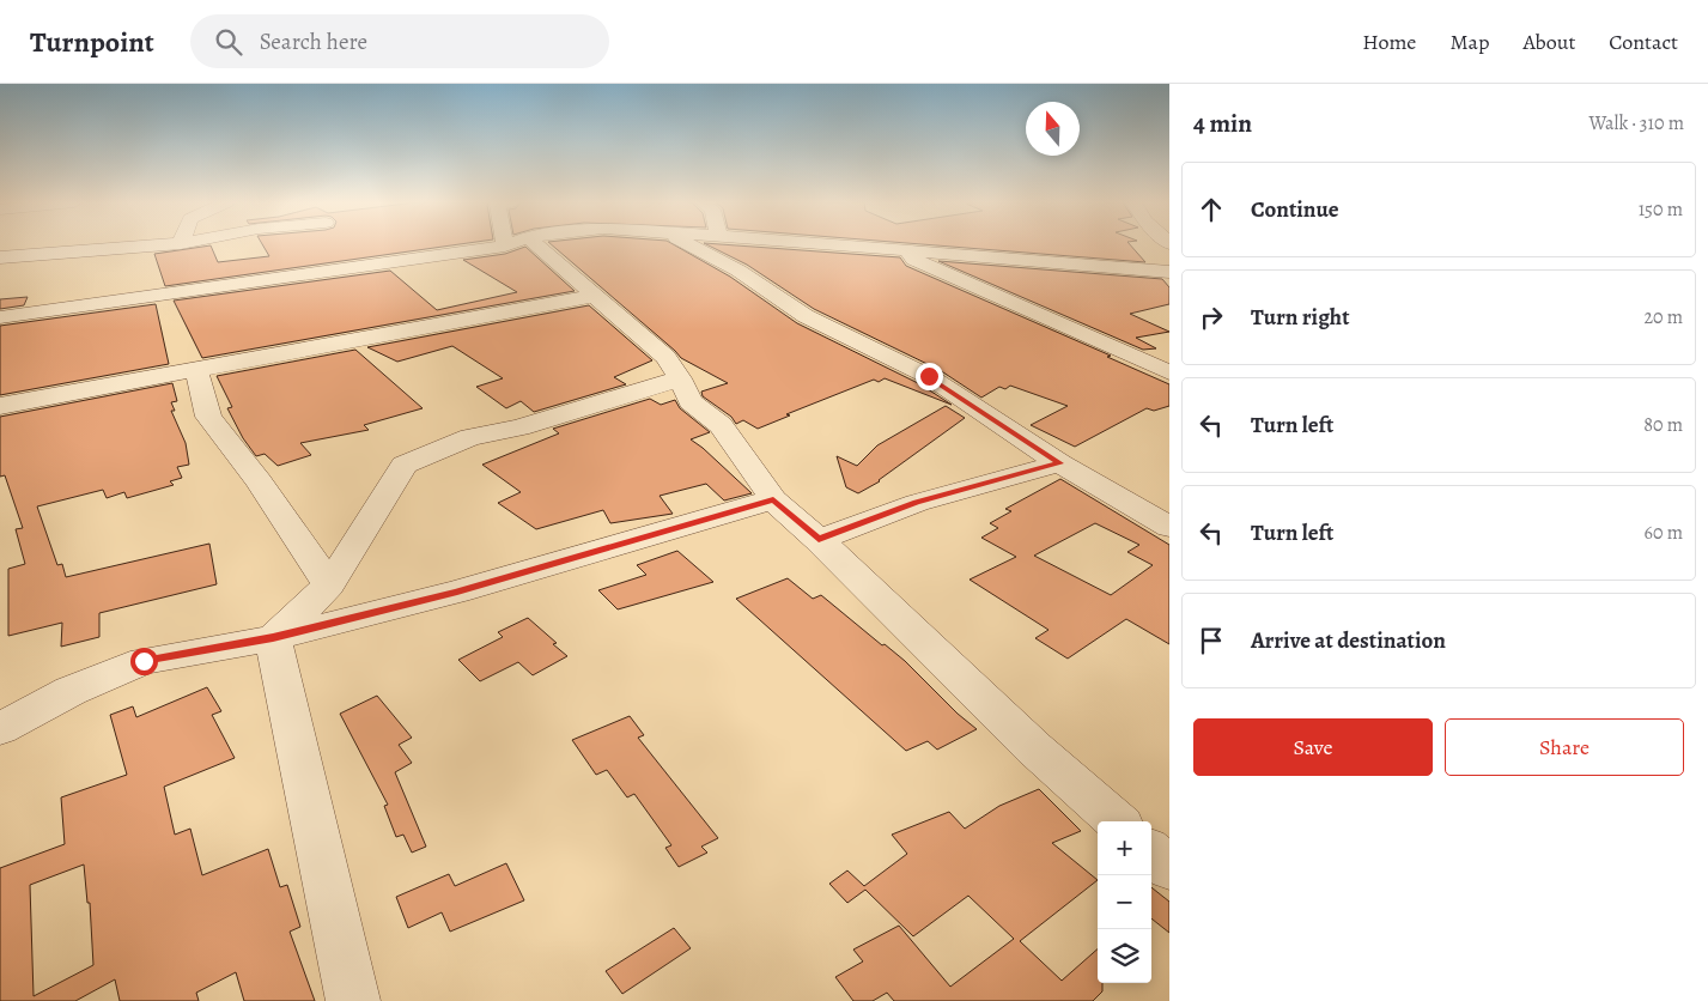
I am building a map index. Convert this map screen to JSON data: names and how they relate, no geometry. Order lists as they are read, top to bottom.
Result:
{
  "north": "top",
  "page": {
    "header": "Turnpoint",
    "search": "Search here",
    "nav": [
      "Home",
      "Map",
      "About",
      "Contact"
    ],
    "heading": ["4 min", "Walk · 310 m"],
    "list": [
      ["Continue", "150 m"],
      ["Turn right", "20 m"],
      ["Turn left", "80 m"],
      ["Turn left", "60 m"],
      "Arrive at destination"
    ],
    "buttons": ["Save", "Share"],
    "map_buttons": ["+", "−"]
  }
}
